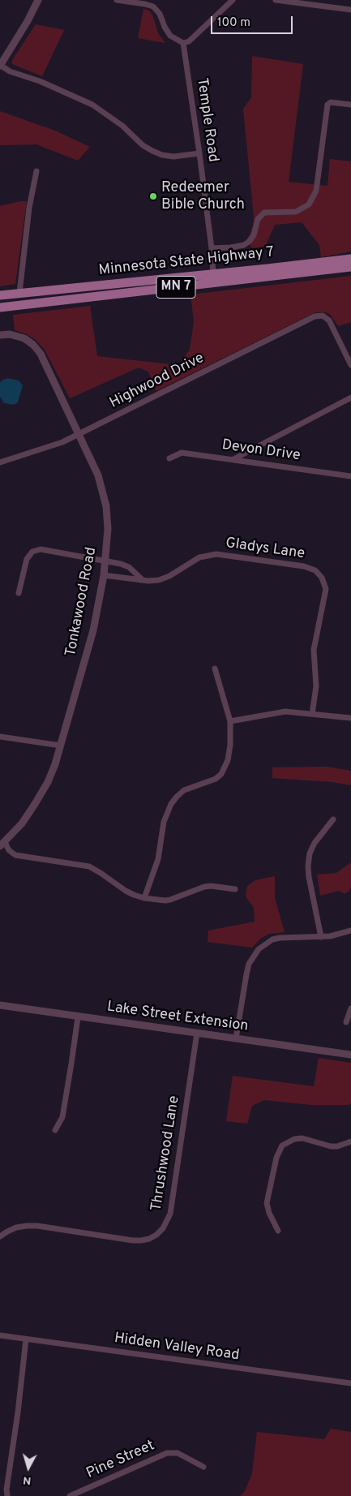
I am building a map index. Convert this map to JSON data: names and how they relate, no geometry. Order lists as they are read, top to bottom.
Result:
{
  "streets": {
    "main road": ["Minnesota State Highway 7", "MN 7"],
    "street": [
      "Temple Road",
      "Highwood Drive",
      "Devon Drive",
      "Gladys Lane",
      "Tonkawood Road",
      "Lake Street Extension",
      "Thrushwood Lane",
      "Hidden Valley Road",
      "Pine Street"
    ]
  },
  "crossings": [
    ["Temple Road", "Minnesota State Highway 7"],
    ["Highwood Drive", "Tonkawood Road"],
    ["Gladys Lane", "Tonkawood Road"],
    ["Lake Street Extension", "Thrushwood Lane"]
  ],
  "places": ["Redeemer Bible Church"],
  "scale_bar": "100 m",
  "north": "bottom"
}
